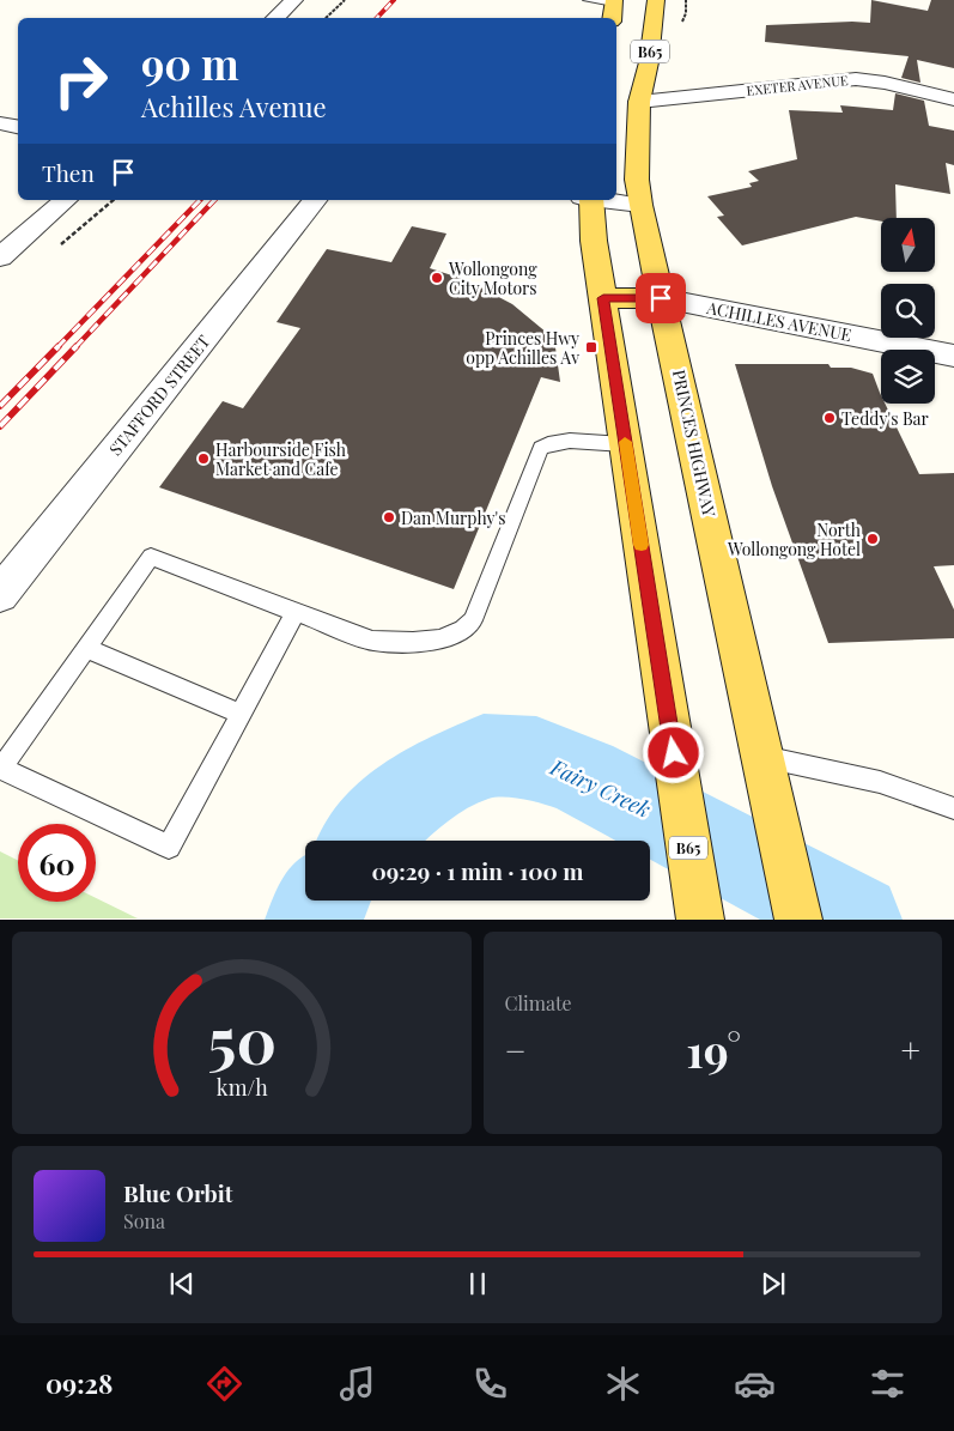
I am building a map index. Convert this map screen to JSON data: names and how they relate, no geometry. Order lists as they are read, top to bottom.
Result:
{
  "streets": {
    "main road": ["B65", "ACHILLES AVENUE", "PRINCES HIGHWAY"],
    "street": ["EXETER AVENUE", "STAFFORD STREET"]
  },
  "crossings": [
    ["B65", "ACHILLES AVENUE"],
    ["EXETER AVENUE", "PRINCES HIGHWAY"],
    ["ACHILLES AVENUE", "PRINCES HIGHWAY"]
  ],
  "water": ["Fairy Creek"],
  "places": {
    "other": [
      "Wollongong City Motors",
      "Teddy's Bar",
      "Harbourside Fish Market and Cafe",
      "Dan Murphy's",
      "North Wollongong Hotel"
    ],
    "transit": ["Princes Hwy opp Achilles Av"]
  },
  "north": "top",
  "page": {
    "turn": ["90 m", "Achilles Avenue"],
    "then": "Then",
    "limit": "60",
    "trip": "09:29 · 1 min · 100 m",
    "tile": "Climate",
    "heat": ["−", "19°", "+"],
    "song": ["Blue Orbit", "Sona"],
    "tabs": "09:28",
    "gauge": ["50", "km/h"]
  }
}
